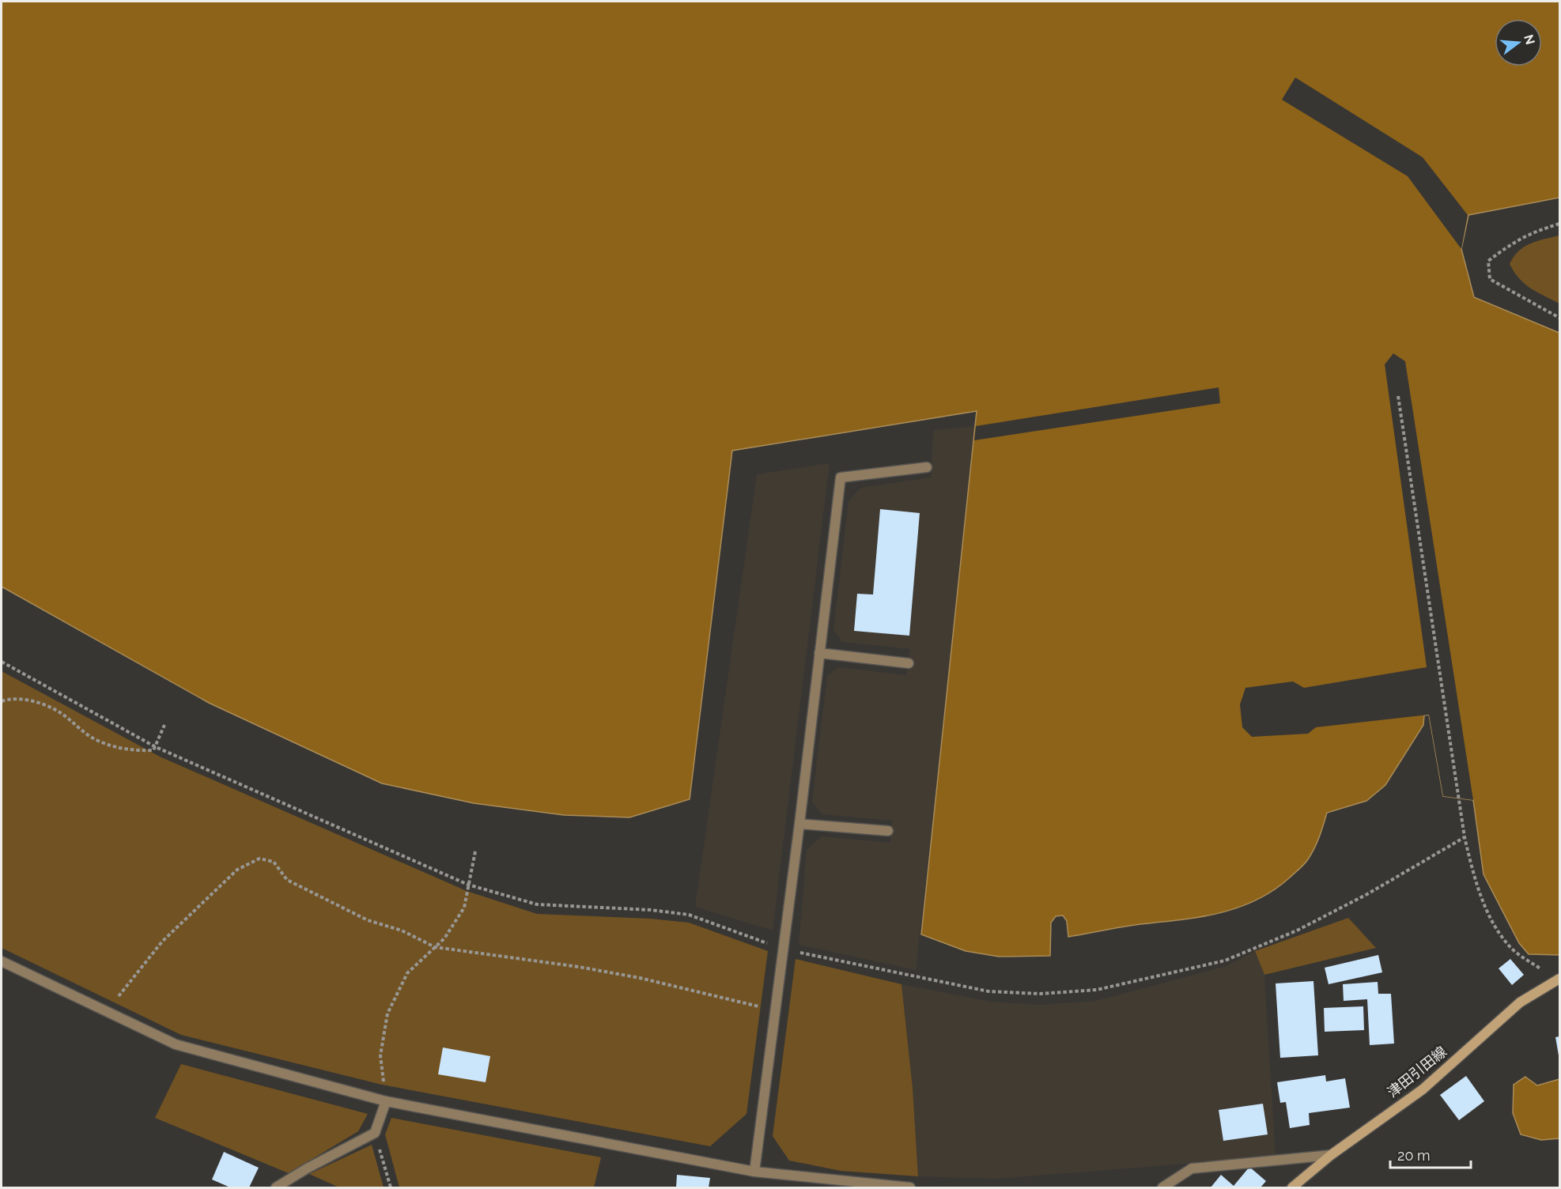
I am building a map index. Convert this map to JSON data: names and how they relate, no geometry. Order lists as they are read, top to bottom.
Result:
{
  "streets": {
    "main road": ["津田引田線"]
  },
  "scale_bar": "20 m",
  "north": "right"
}
